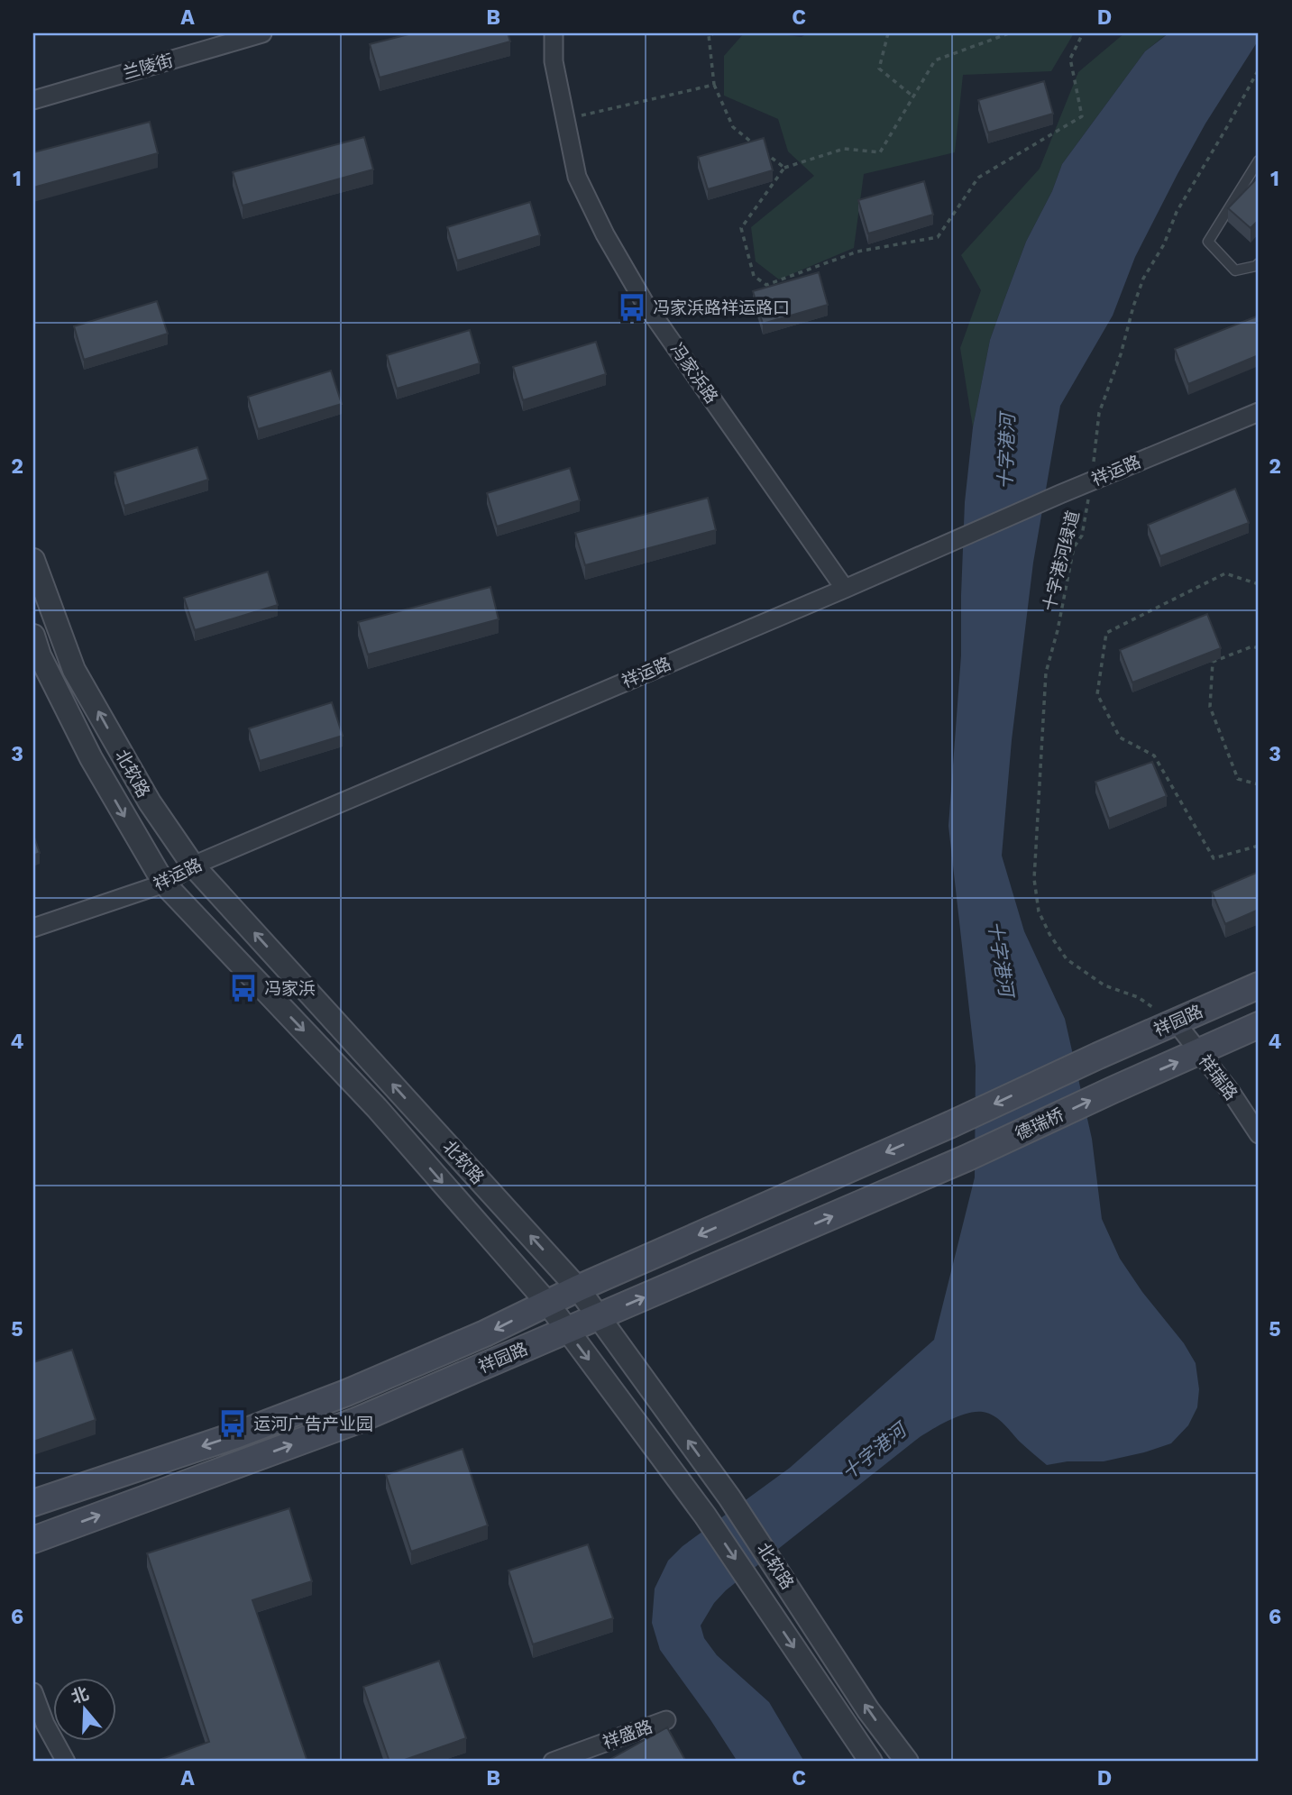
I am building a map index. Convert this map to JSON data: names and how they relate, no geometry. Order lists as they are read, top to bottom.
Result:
{
  "streets": {
    "main road": ["祥园路", "德瑞桥"],
    "street": [
      "兰陵街",
      "冯家浜路",
      "祥运路",
      "北软路",
      "祥瑞路",
      "祥盛路"
    ],
    "path": ["十字港河绿道"]
  },
  "crossings": [
    ["冯家浜路", "祥运路"],
    ["祥运路", "十字港河绿道"],
    ["祥运路", "北软路"],
    ["十字港河绿道", "祥园路"],
    ["十字港河绿道", "祥瑞路"],
    ["北软路", "祥园路"],
    ["祥园路", "祥瑞路"],
    ["祥园路", "德瑞桥"],
    ["祥瑞路", "德瑞桥"]
  ],
  "one_way": ["德瑞桥"],
  "water": ["十字港河"],
  "places": {
    "bus stop": ["冯家浜路祥运路口", "冯家浜", "运河广告产业园"]
  },
  "north": "top",
  "grid": {
    "columns": [
      "A",
      "B",
      "C",
      "D"
    ],
    "rows": [
      "1",
      "2",
      "3",
      "4",
      "5",
      "6"
    ]
  }
}
